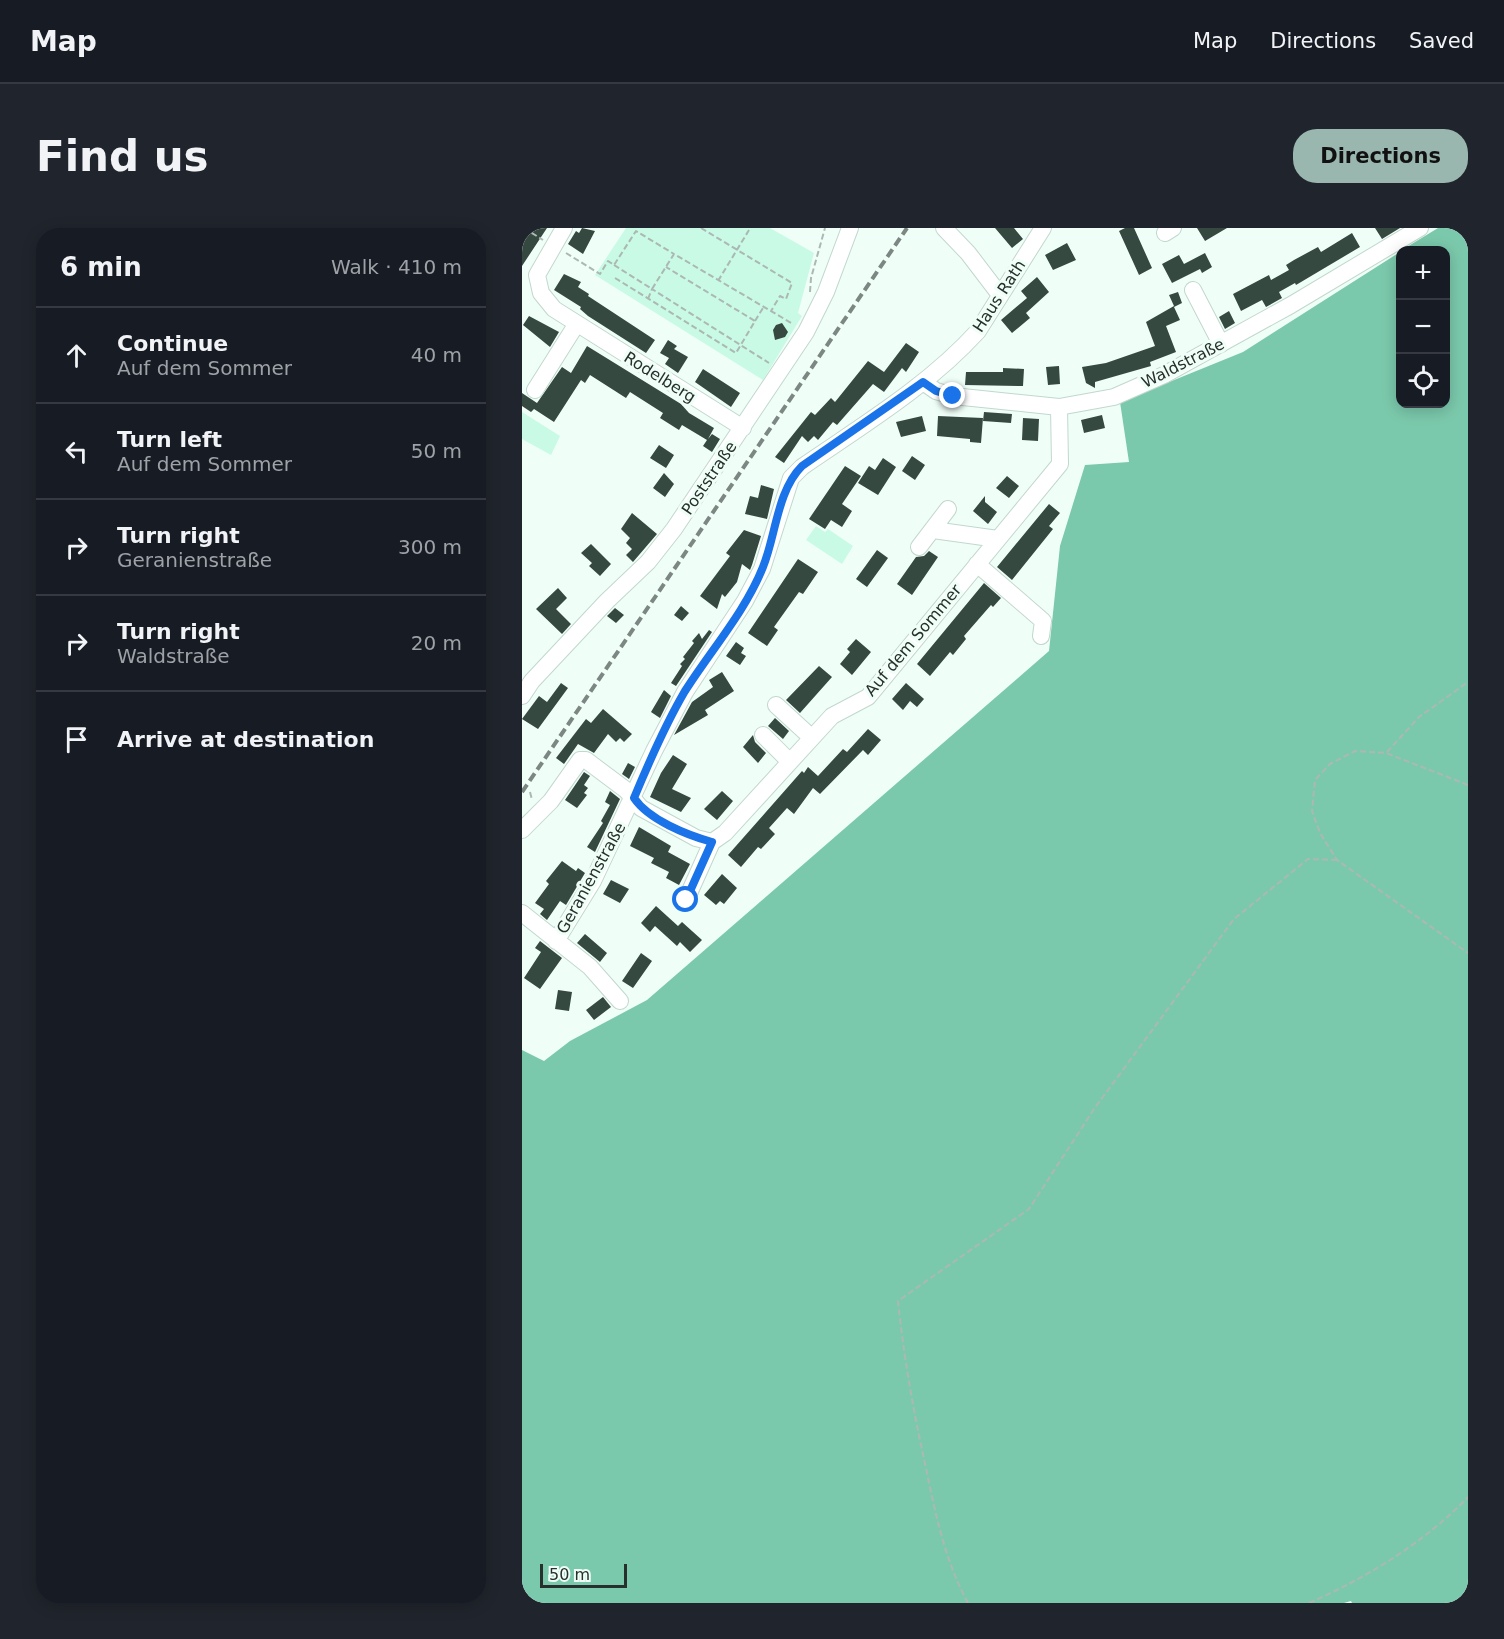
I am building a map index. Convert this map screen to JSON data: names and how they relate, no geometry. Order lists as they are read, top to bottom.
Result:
{
  "streets": {
    "street": [
      "Haus Rath",
      "Waldstraße",
      "Rodelberg",
      "Poststraße",
      "Auf dem Sommer",
      "Geranienstraße"
    ]
  },
  "crossings": [
    ["Haus Rath", "Geranienstraße"],
    ["Waldstraße", "Auf dem Sommer"],
    ["Waldstraße", "Geranienstraße"],
    ["Rodelberg", "Poststraße"]
  ],
  "scale_bar": "50 m",
  "page": {
    "header": "Map",
    "nav": ["Map", "Directions", "Saved"],
    "buttons": "Directions",
    "title": "Find us",
    "heading": ["6 min", "Walk · 410 m"],
    "map_buttons": ["+", "−"],
    "list": [
      ["Continue", "Auf dem Sommer", "40 m"],
      ["Turn left", "Auf dem Sommer", "50 m"],
      ["Turn right", "Geranienstraße", "300 m"],
      ["Turn right", "Waldstraße", "20 m"],
      "Arrive at destination"
    ],
    "scale": "50 m"
  }
}
